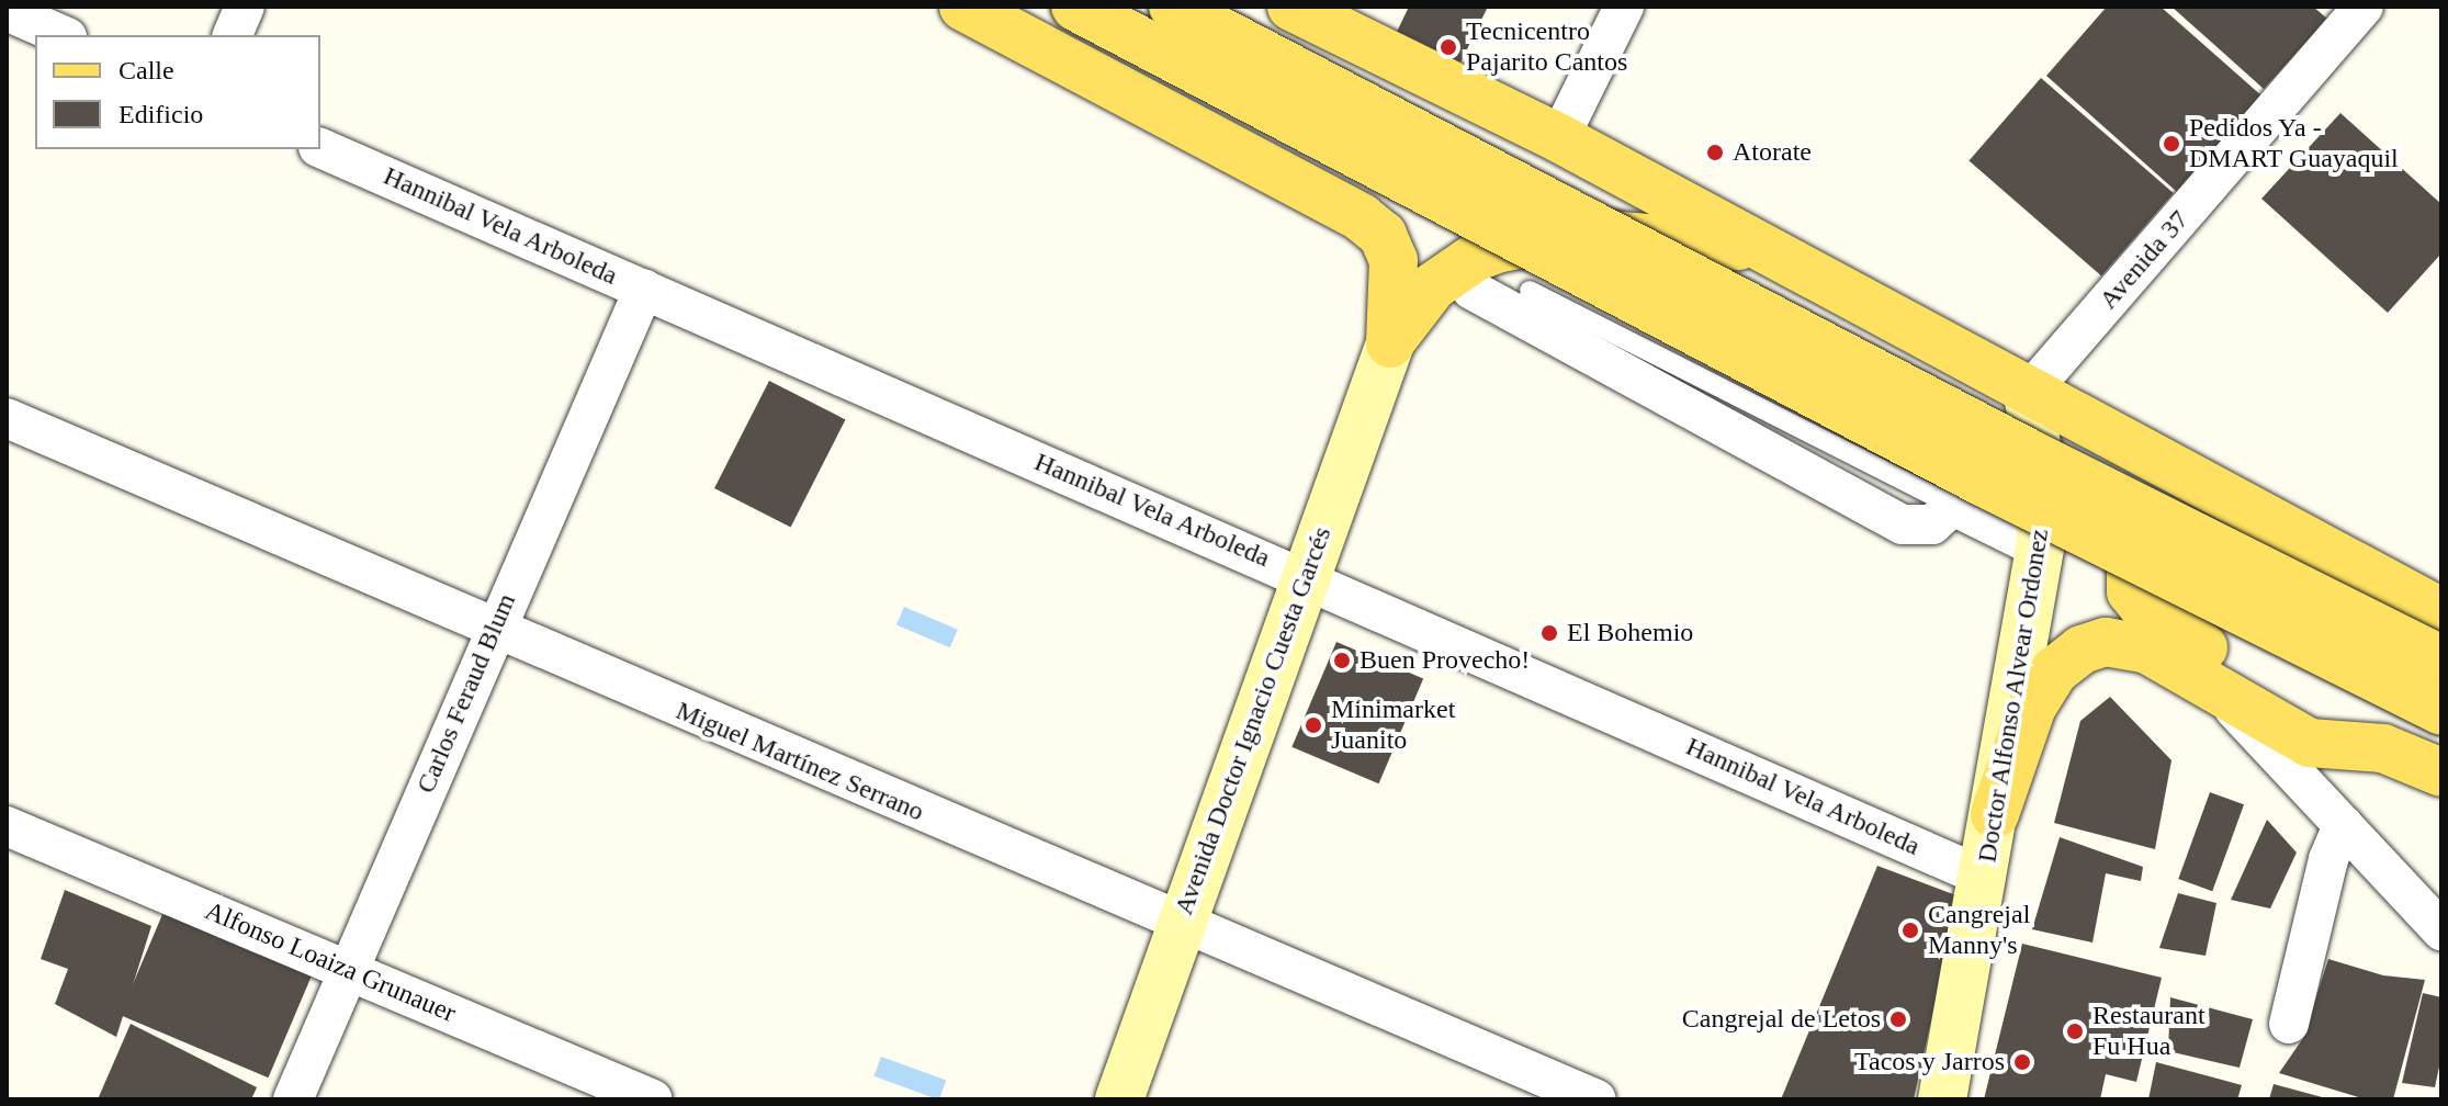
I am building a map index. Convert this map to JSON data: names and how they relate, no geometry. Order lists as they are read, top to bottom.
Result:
{
  "streets": {
    "main road": ["Doctor Alfonso Alvear Ordonez", "Avenida Doctor Ignacio Cuesta Garcés"],
    "street": [
      "Hannibal Vela Arboleda",
      "Avenida 37",
      "Carlos Feraud Blum",
      "Miguel Martínez Serrano",
      "Alfonso Loaiza Grunauer"
    ]
  },
  "crossings": [
    ["Hannibal Vela Arboleda", "Carlos Feraud Blum"],
    ["Hannibal Vela Arboleda", "Doctor Alfonso Alvear Ordonez"],
    ["Hannibal Vela Arboleda", "Avenida Doctor Ignacio Cuesta Garcés"],
    ["Avenida 37", "Doctor Alfonso Alvear Ordonez"],
    ["Carlos Feraud Blum", "Miguel Martínez Serrano"],
    ["Carlos Feraud Blum", "Alfonso Loaiza Grunauer"],
    ["Avenida Doctor Ignacio Cuesta Garcés", "Miguel Martínez Serrano"]
  ],
  "places": [
    "Tecnicentro Pajarito Cantos",
    "Pedidos Ya - DMART Guayaquil",
    "Atorate",
    "El Bohemio",
    "Buen Provecho!",
    "Minimarket Juanito",
    "Cangrejal Manny's",
    "Cangrejal de Letos",
    "Restaurant Fu Hua",
    "Tacos y Jarros"
  ],
  "legend": ["Calle", "Edificio"]
}
